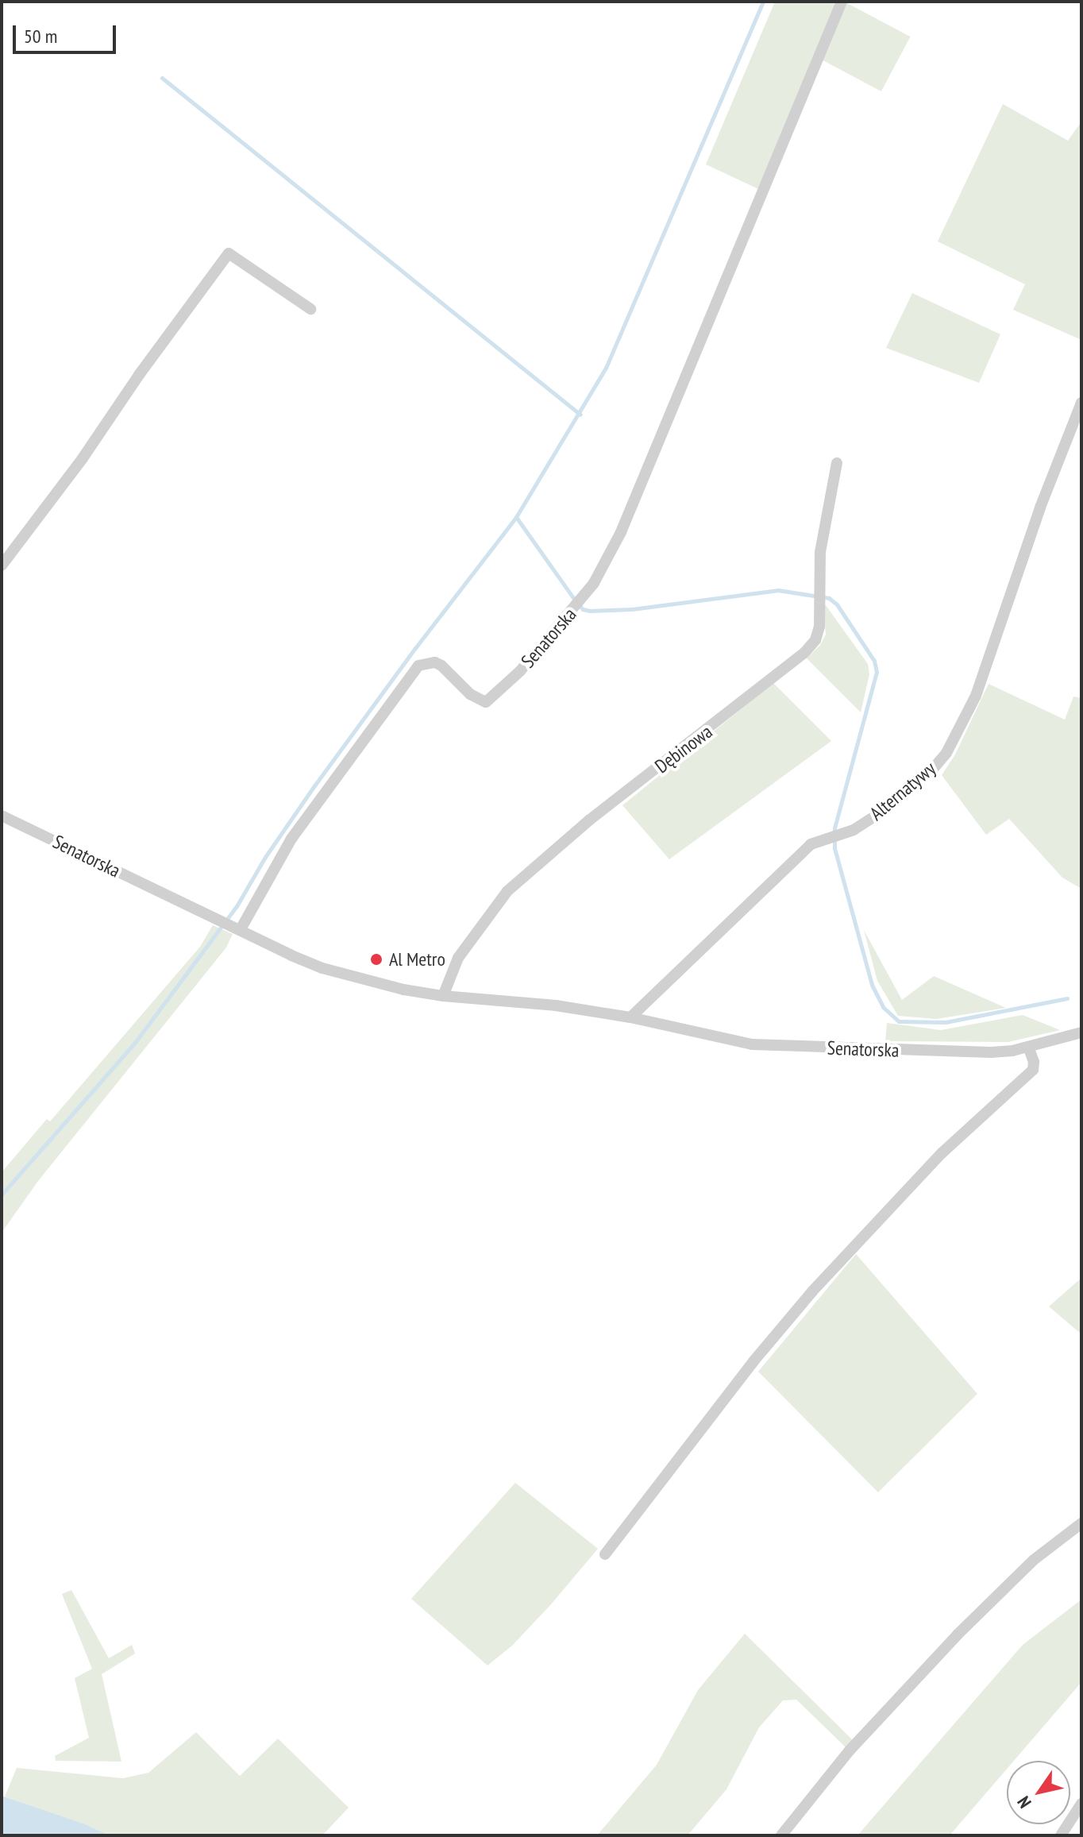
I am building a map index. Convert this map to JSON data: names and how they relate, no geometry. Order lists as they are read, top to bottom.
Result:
{
  "streets": {
    "street": ["Senatorska", "Dębinowa", "Alternatywy"]
  },
  "crossings": [
    ["Senatorska", "Dębinowa"],
    ["Senatorska", "Alternatywy"]
  ],
  "places": ["Al Metro"],
  "scale_bar": "50 m",
  "north": "bottom left"
}
